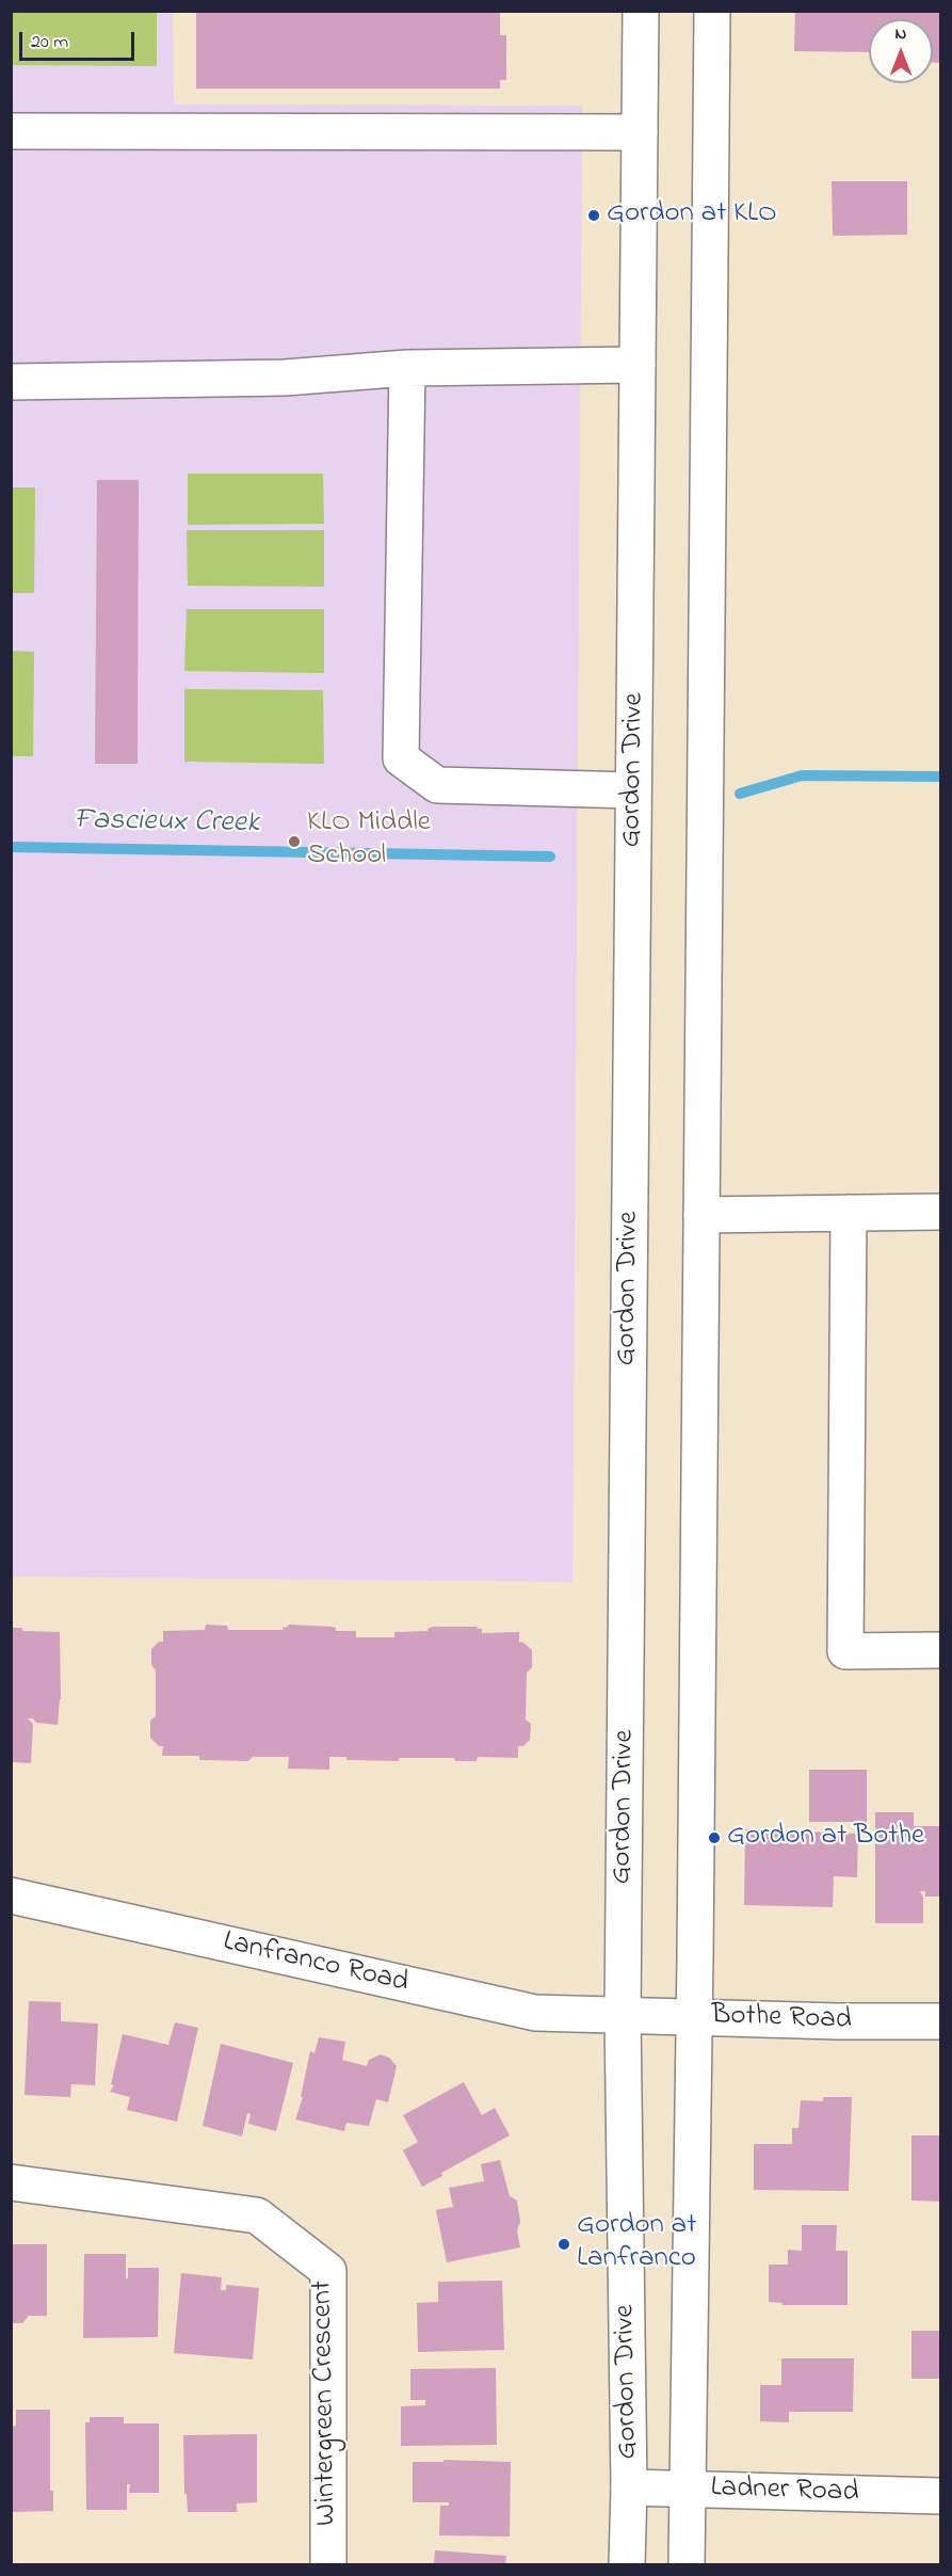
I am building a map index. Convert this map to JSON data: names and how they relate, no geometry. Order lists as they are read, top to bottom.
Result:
{
  "streets": {
    "main road": [
      "Gordon Drive",
      "Lanfranco Road",
      "Bothe Road",
      "Wintergreen Crescent",
      "Ladner Road"
    ]
  },
  "crossings": [
    ["Gordon Drive", "Lanfranco Road"],
    ["Gordon Drive", "Bothe Road"],
    ["Gordon Drive", "Ladner Road"],
    ["Lanfranco Road", "Bothe Road"]
  ],
  "water": ["Fascieux Creek"],
  "places": [
    "Gordon at KLO",
    "KLO Middle School",
    "Gordon at Bothe",
    "Gordon at Lanfranco"
  ],
  "scale_bar": "20 m",
  "north": "top"
}
